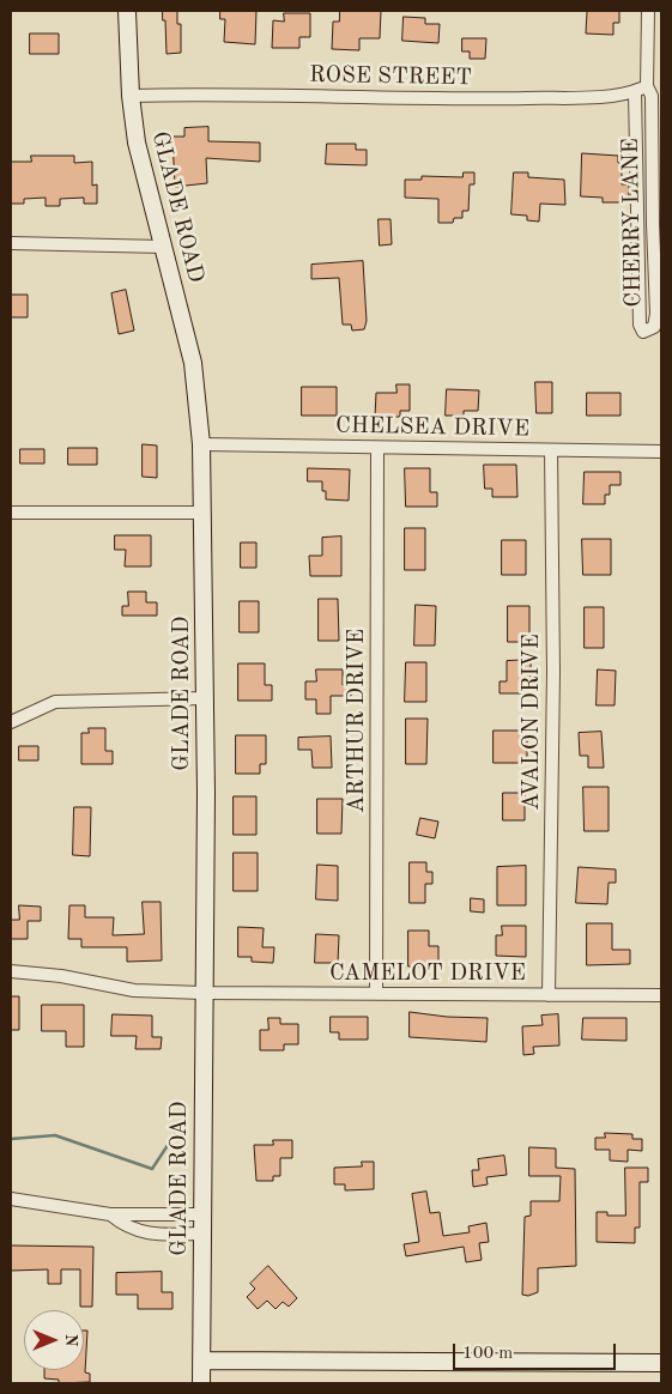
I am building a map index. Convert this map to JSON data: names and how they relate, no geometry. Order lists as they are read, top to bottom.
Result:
{
  "streets": {
    "main road": ["GLADE ROAD"],
    "street": [
      "ROSE STREET",
      "CHERRY LANE",
      "CHELSEA DRIVE",
      "ARTHUR DRIVE",
      "AVALON DRIVE",
      "CAMELOT DRIVE"
    ]
  },
  "crossings": [
    ["ROSE STREET", "GLADE ROAD"],
    ["ROSE STREET", "CHERRY LANE"],
    ["GLADE ROAD", "CHELSEA DRIVE"],
    ["GLADE ROAD", "CAMELOT DRIVE"],
    ["CHELSEA DRIVE", "ARTHUR DRIVE"],
    ["CHELSEA DRIVE", "AVALON DRIVE"],
    ["ARTHUR DRIVE", "CAMELOT DRIVE"],
    ["AVALON DRIVE", "CAMELOT DRIVE"]
  ],
  "scale_bar": "100 m",
  "north": "right"
}
